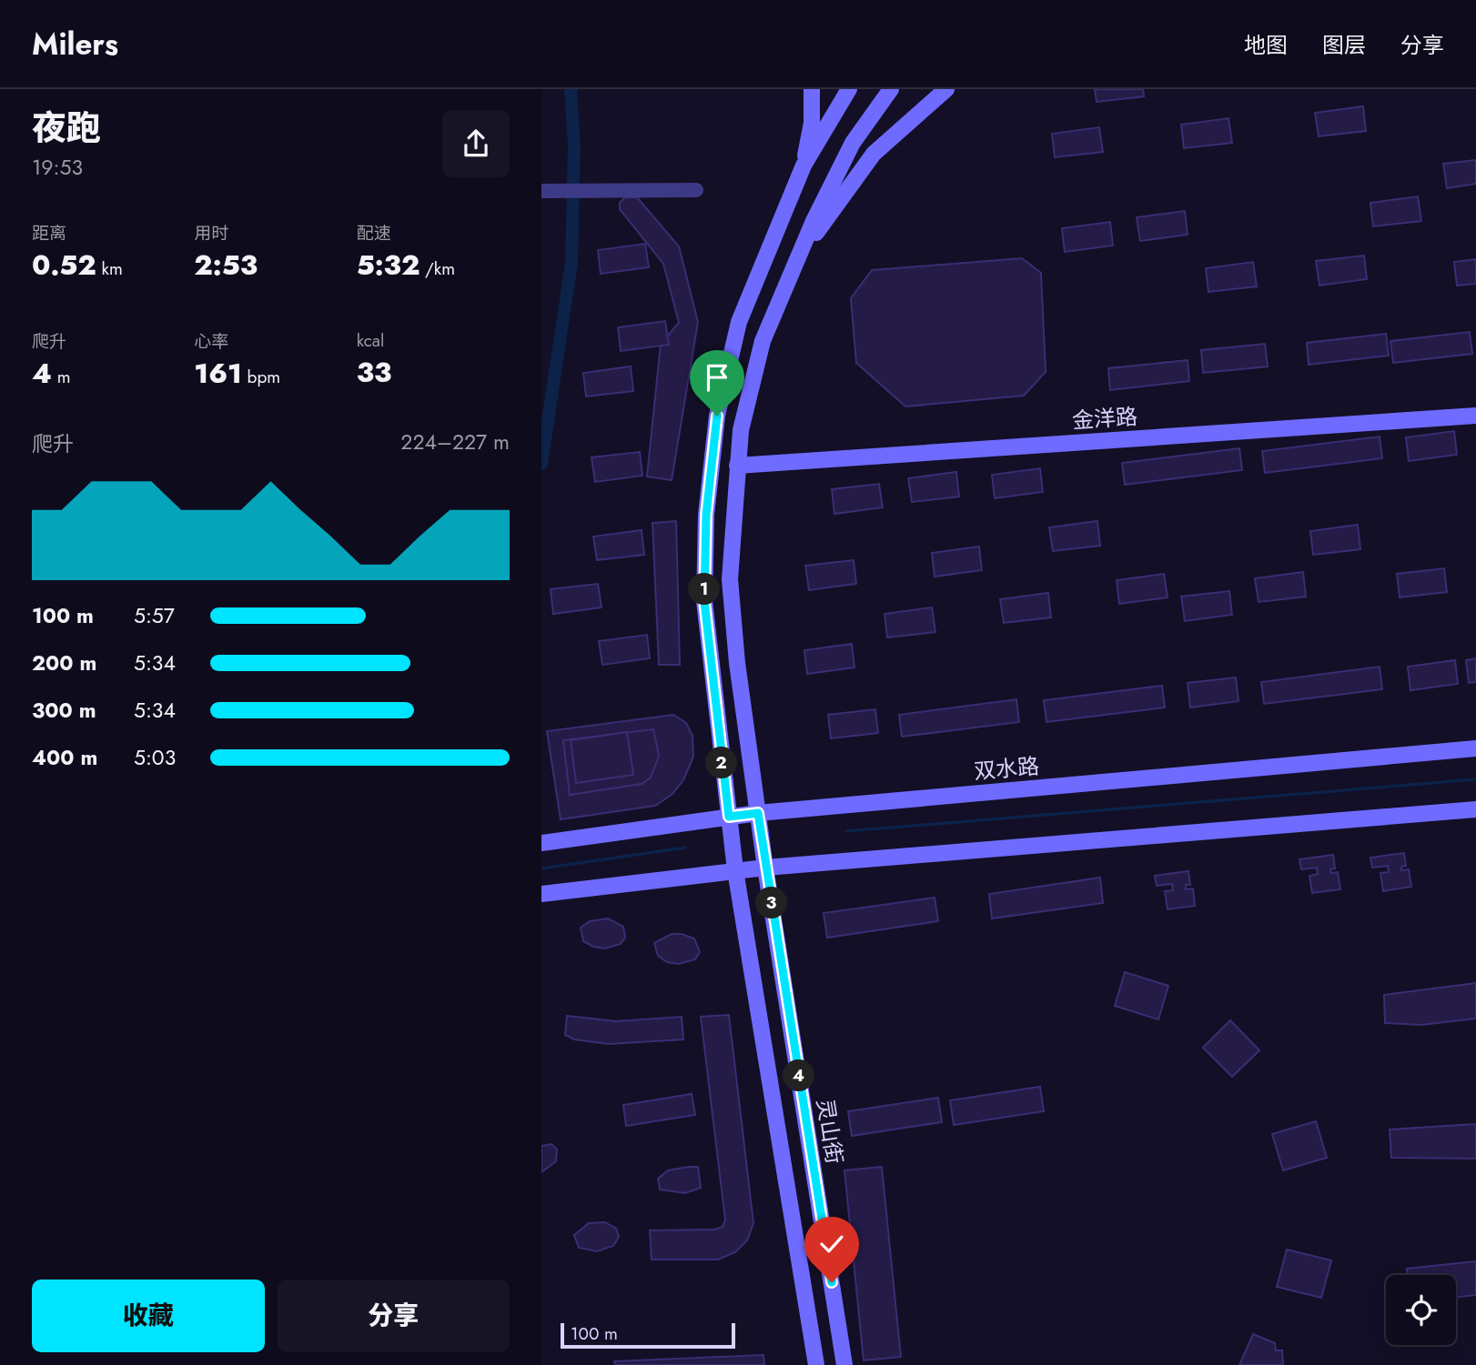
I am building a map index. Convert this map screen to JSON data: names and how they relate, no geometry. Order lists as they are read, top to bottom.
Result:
{
  "streets": {
    "main road": ["金洋路", "双水路", "灵山街"]
  },
  "crossings": [
    ["金洋路", "灵山街"],
    ["双水路", "灵山街"]
  ],
  "scale_bar": "100 m",
  "page": {
    "header": "Milers",
    "nav": ["地图", "图层", "分享"],
    "heading": ["夜跑", "19:53"],
    "stats": [
      ["距离", "0.52 km"],
      ["用时", "2:53"],
      ["配速", "5:32 /km"],
      ["爬升", "4 m"],
      ["心率", "161 bpm"],
      ["kcal", "33"]
    ],
    "chart": ["爬升", "224–227 m"],
    "pins": [
      "1",
      "2",
      "3",
      "4"
    ],
    "list": [
      {
        "name": "100 m",
        "note": "5:57"
      },
      {
        "name": "200 m",
        "note": "5:34"
      },
      {
        "name": "300 m",
        "note": "5:34"
      },
      {
        "name": "400 m",
        "note": "5:03"
      }
    ],
    "buttons": ["收藏", "分享"],
    "scale": "100 m"
  }
}
